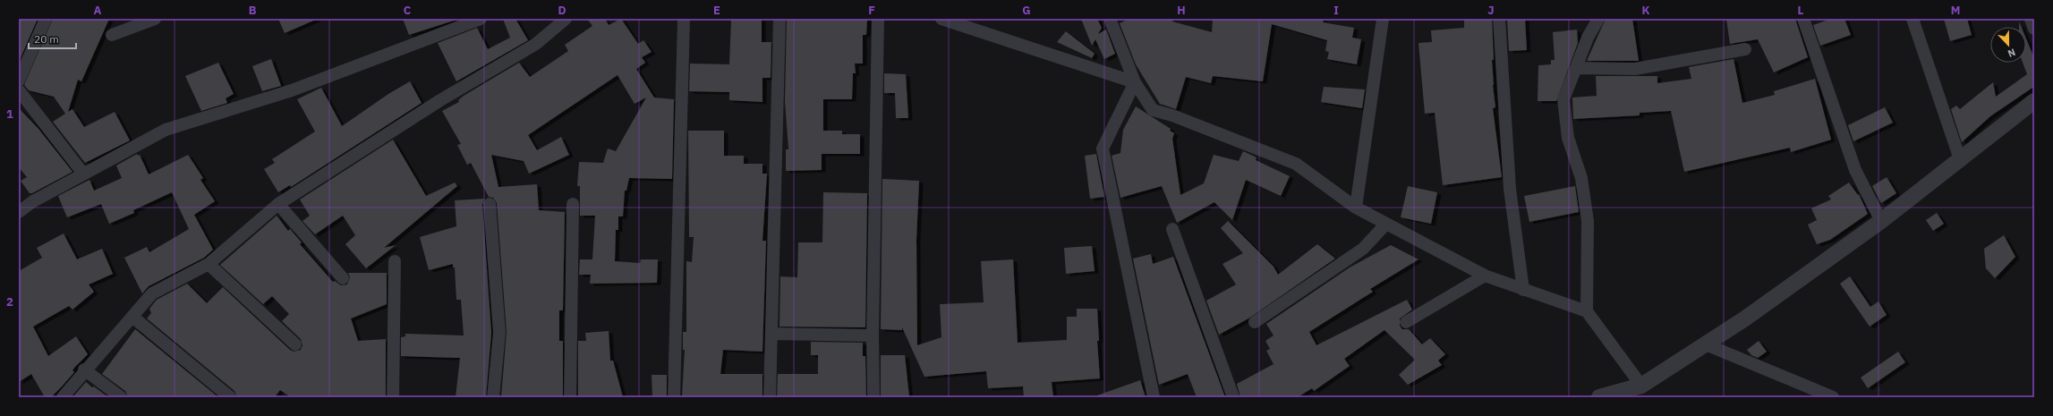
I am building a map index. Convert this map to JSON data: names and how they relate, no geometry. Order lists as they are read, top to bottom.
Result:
{
  "scale_bar": "20 m",
  "north": "bottom",
  "grid": {
    "columns": [
      "A",
      "B",
      "C",
      "D",
      "E",
      "F",
      "G",
      "H",
      "I",
      "J",
      "K",
      "L",
      "M"
    ],
    "rows": ["1", "2"]
  }
}
